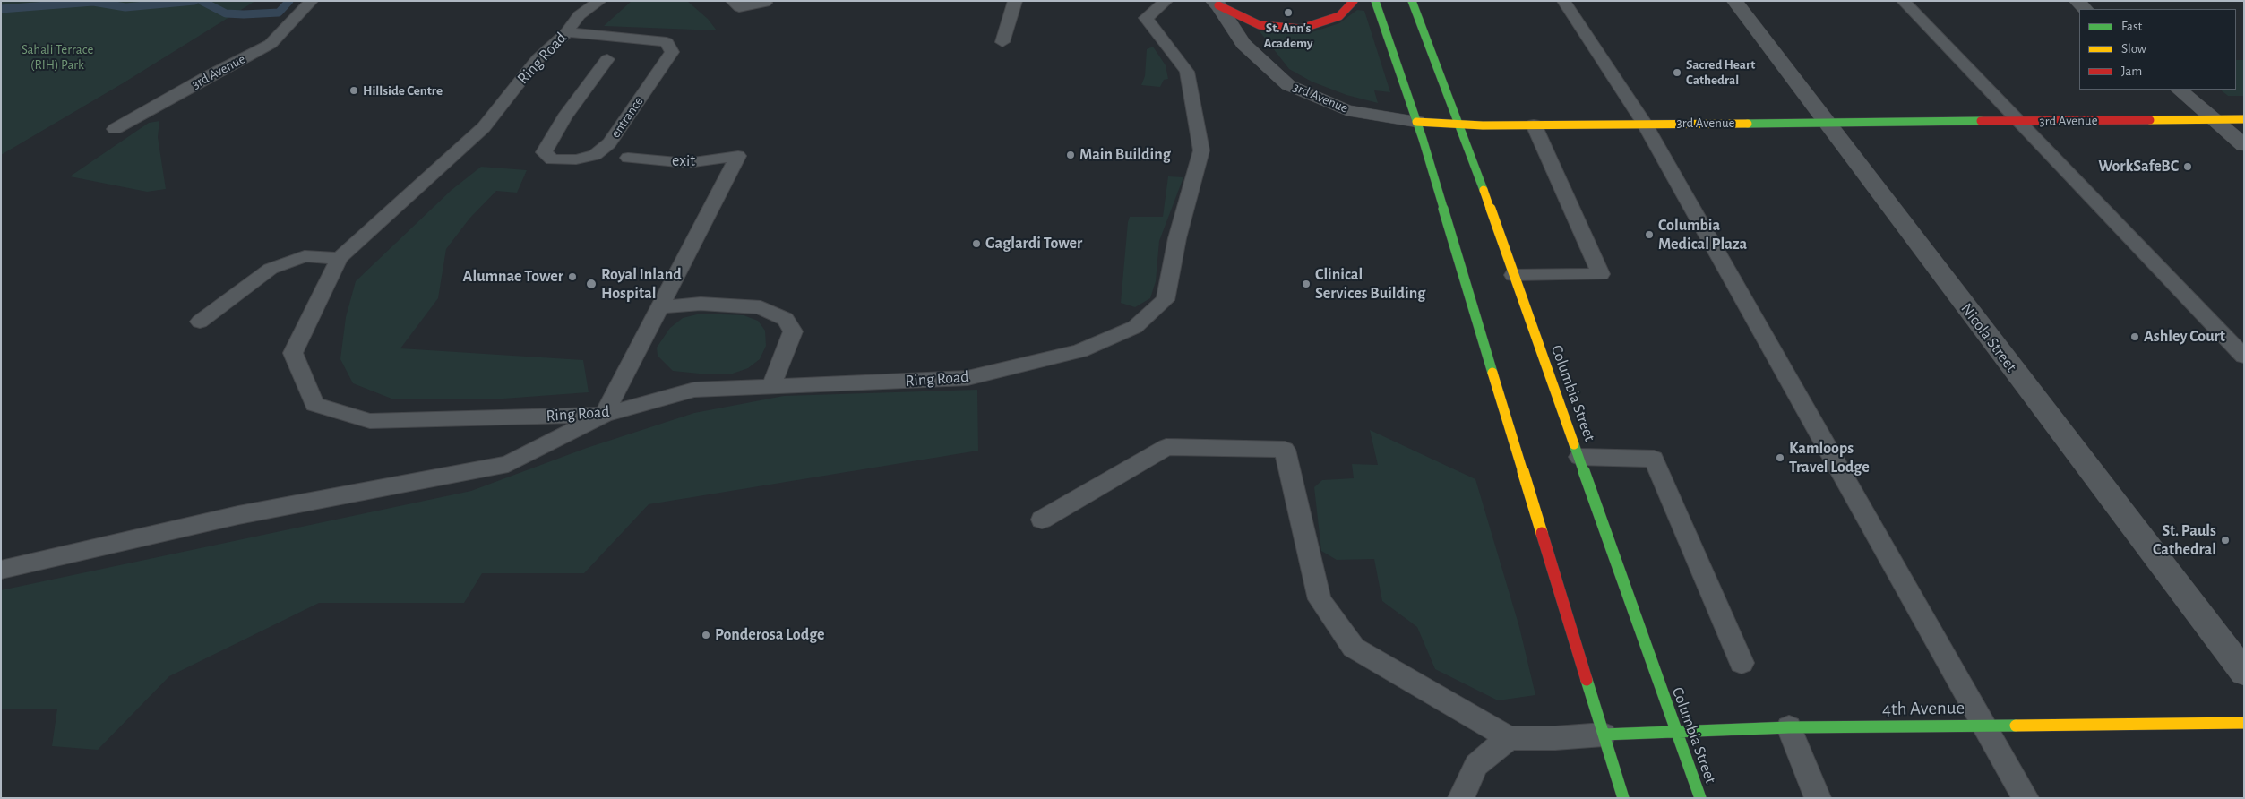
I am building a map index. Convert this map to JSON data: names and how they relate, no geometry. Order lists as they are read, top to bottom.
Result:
{
  "streets": {
    "main road": ["3rd Avenue", "Columbia Street", "4th Avenue"],
    "street": ["Nicola Street"],
    "lane": ["Ring Road", "entrance", "exit"]
  },
  "crossings": [
    ["Ring Road", "entrance"],
    ["3rd Avenue", "Nicola Street"],
    ["3rd Avenue", "Columbia Street"],
    ["Columbia Street", "4th Avenue"]
  ],
  "parks": ["Sahali Terrace (RIH) Park"],
  "places": [
    "St. Ann's Academy",
    "Sacred Heart Cathedral",
    "Hillside Centre",
    "Main Building",
    "WorkSafeBC",
    "Columbia Medical Plaza",
    "Gaglardi Tower",
    "Alumnae Tower",
    "Royal Inland Hospital",
    "Clinical Services Building",
    "Ashley Court",
    "Kamloops Travel Lodge",
    "St. Pauls Cathedral",
    "Ponderosa Lodge"
  ],
  "legend": ["Fast", "Slow", "Jam"]
}
